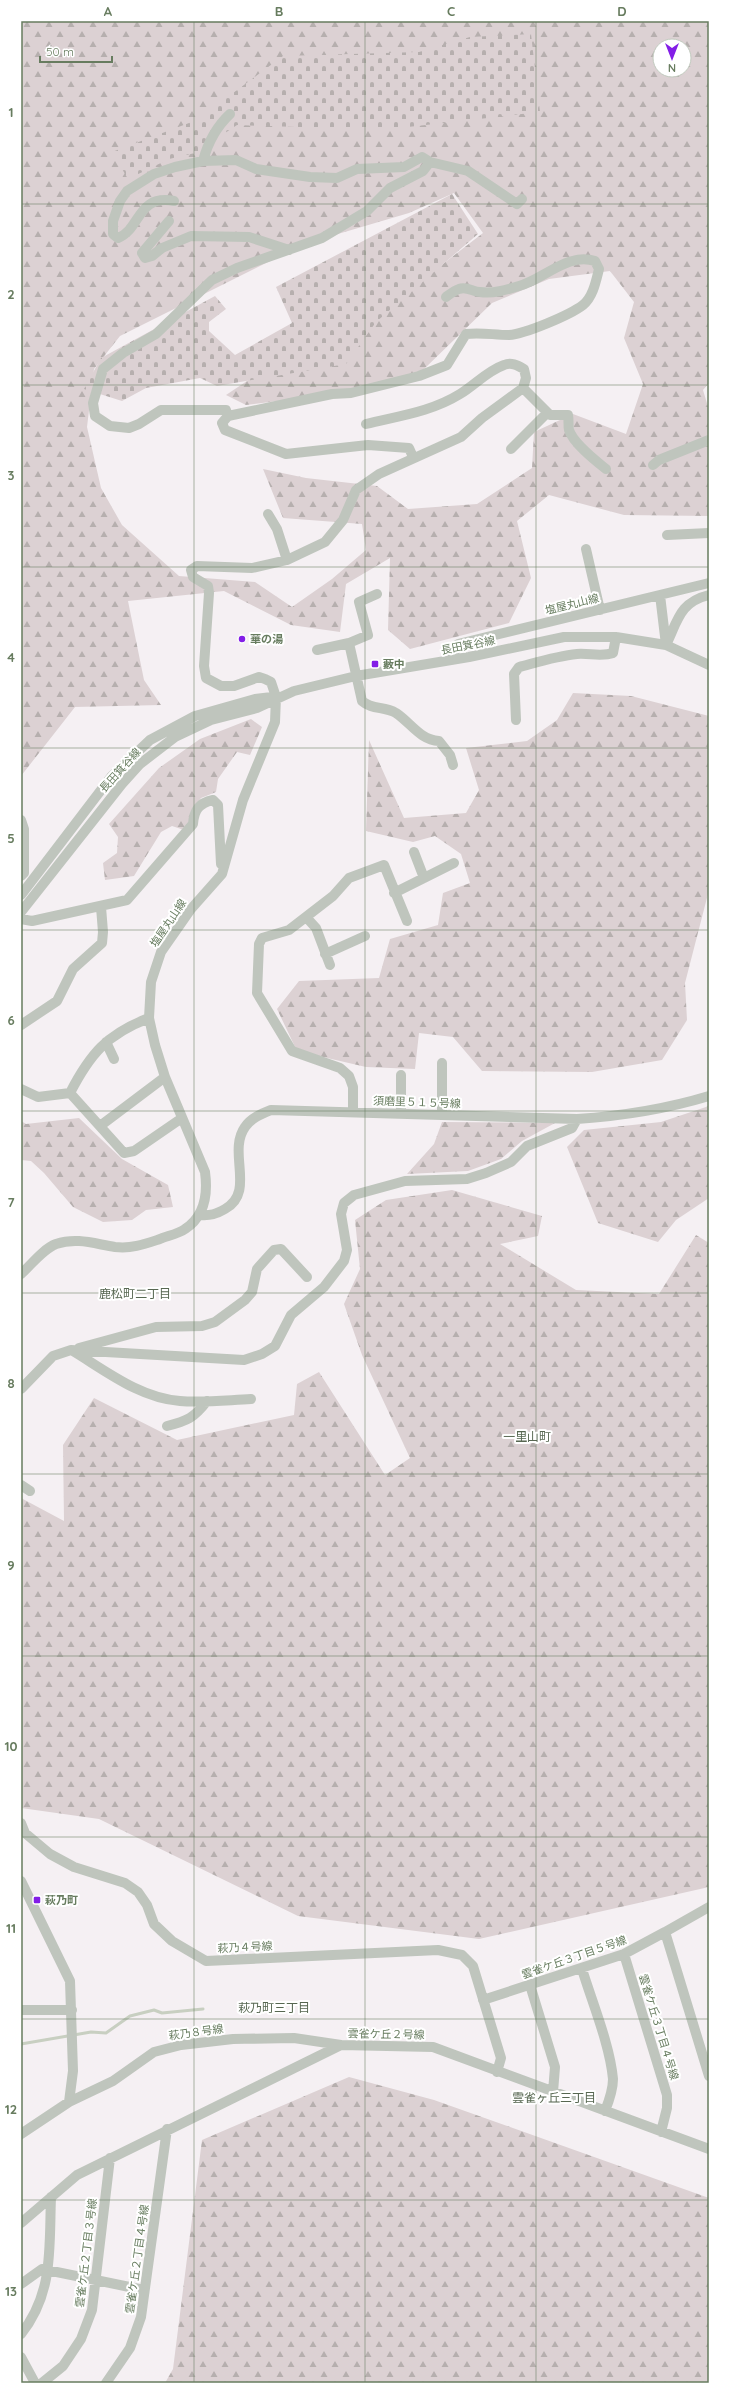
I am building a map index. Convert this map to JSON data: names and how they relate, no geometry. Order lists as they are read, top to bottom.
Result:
{
  "streets": {
    "street": [
      "塩屋丸山線",
      "長田箕谷線",
      "須磨里５１５号線",
      "萩乃４号線",
      "雲雀ケ丘３丁目５号線",
      "雲雀ケ丘３丁目４号線",
      "萩乃８号線",
      "雲雀ケ丘２号線",
      "雲雀ケ丘２丁目３号線",
      "雲雀ケ丘２丁目４号線"
    ]
  },
  "crossings": [
    ["塩屋丸山線", "長田箕谷線"],
    ["塩屋丸山線", "須磨里５１５号線"],
    ["萩乃４号線", "雲雀ケ丘３丁目５号線"],
    ["雲雀ケ丘３丁目５号線", "雲雀ケ丘３丁目４号線"],
    ["雲雀ケ丘３丁目４号線", "雲雀ケ丘２号線"],
    ["萩乃８号線", "雲雀ケ丘２号線"],
    ["雲雀ケ丘２号線", "雲雀ケ丘２丁目３号線"],
    ["雲雀ケ丘２号線", "雲雀ケ丘２丁目４号線"]
  ],
  "districts": [
    "鹿松町二丁目",
    "一里山町",
    "萩乃町三丁目",
    "雲雀ヶ丘三丁目"
  ],
  "places": {
    "other": ["華の湯"],
    "transit": ["藪中", "萩乃町"]
  },
  "scale_bar": "50 m",
  "north": "bottom",
  "grid": {
    "columns": [
      "A",
      "B",
      "C",
      "D"
    ],
    "rows": [
      "1",
      "2",
      "3",
      "4",
      "5",
      "6",
      "7",
      "8",
      "9",
      "10",
      "11",
      "12",
      "13"
    ]
  }
}
